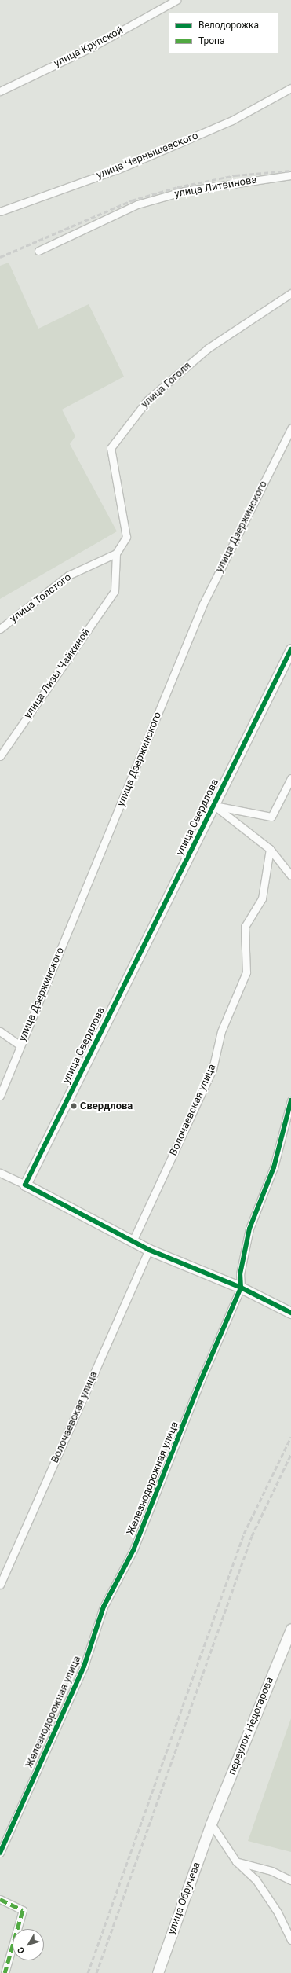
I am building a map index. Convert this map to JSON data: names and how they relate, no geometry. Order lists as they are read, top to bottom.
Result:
{
  "streets": {
    "street": [
      "улица Крупской",
      "улица Чернышевского",
      "улица Литвинова",
      "улица Гоголя",
      "улица Дзержинского",
      "улица Толстого",
      "улица Лизы Чайкиной",
      "улица Свердлова",
      "Волочаевская улица",
      "Железнодорожная улица",
      "переулок Недогарова",
      "улица Обручева"
    ]
  },
  "crossings": [
    ["улица Гоголя", "улица Толстого"],
    ["улица Гоголя", "улица Лизы Чайкиной"],
    ["улица Толстого", "улица Лизы Чайкиной"],
    ["переулок Недогарова", "улица Обручева"]
  ],
  "places": ["Свердлова"],
  "legend": ["Велодорожка", "Тропа"],
  "north": "bottom left"
}
